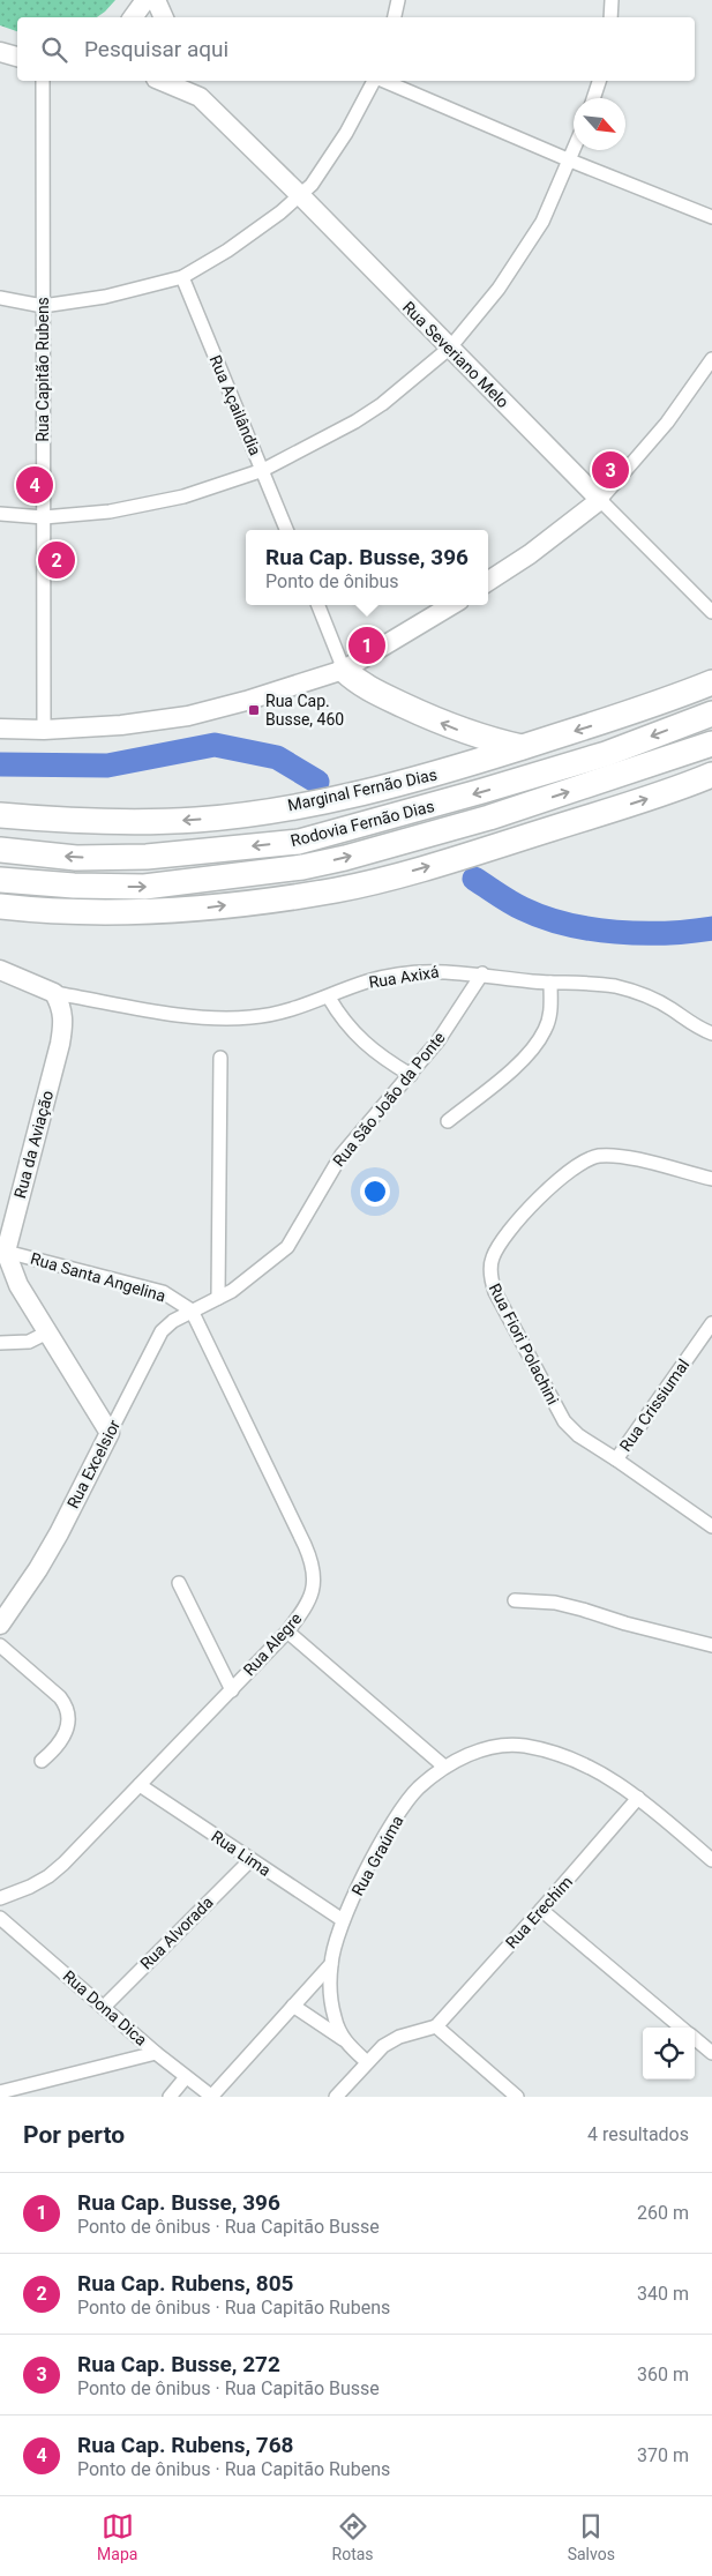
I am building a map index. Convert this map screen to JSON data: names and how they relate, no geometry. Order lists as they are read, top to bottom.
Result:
{
  "streets": {
    "highway": ["Marginal Fernão Dias", "Rodovia Fernão Dias"],
    "street": [
      "Rua Severiano Melo",
      "Rua Capitão Rubens",
      "Rua Açailândia",
      "Rua Axixá",
      "Rua São João da Ponte",
      "Rua da Aviação",
      "Rua Santa Angelina",
      "Rua Fiori Polachini",
      "Rua Crissiumal",
      "Rua Excelsior",
      "Rua Alegre",
      "Rua Lima",
      "Rua Graúma",
      "Rua Erechim",
      "Rua Alvorada",
      "Rua Dona Dica"
    ]
  },
  "crossings": [
    ["Rua Axixá", "Rua São João da Ponte"],
    ["Rua Axixá", "Rua da Aviação"],
    ["Rua São João da Ponte", "Rua Santa Angelina"],
    ["Rua São João da Ponte", "Rua Excelsior"],
    ["Rua São João da Ponte", "Rua Alegre"],
    ["Rua da Aviação", "Rua Santa Angelina"],
    ["Rua Santa Angelina", "Rua Excelsior"],
    ["Rua Santa Angelina", "Rua Alegre"],
    ["Rua Fiori Polachini", "Rua Crissiumal"],
    ["Rua Excelsior", "Rua Alegre"],
    ["Rua Alegre", "Rua Lima"],
    ["Rua Lima", "Rua Graúma"],
    ["Rua Lima", "Rua Alvorada"],
    ["Rua Graúma", "Rua Erechim"],
    ["Rua Alvorada", "Rua Dona Dica"]
  ],
  "places": {
    "transit": ["Rua Cap. Busse, 460"]
  },
  "north": "bottom right",
  "page": {
    "search": "Pesquisar aqui",
    "pins": [
      "3",
      "4",
      "2",
      "1"
    ],
    "popup": ["Rua Cap. Busse, 396", "Ponto de ônibus"],
    "heading": ["Por perto", "4 resultados"],
    "list": [
      {
        "mark": "1",
        "name": "Rua Cap. Busse, 396",
        "note": "Ponto de ônibus · Rua Capitão Busse",
        "value": "260 m"
      },
      {
        "mark": "2",
        "name": "Rua Cap. Rubens, 805",
        "note": "Ponto de ônibus · Rua Capitão Rubens",
        "value": "340 m"
      },
      {
        "mark": "3",
        "name": "Rua Cap. Busse, 272",
        "note": "Ponto de ônibus · Rua Capitão Busse",
        "value": "360 m"
      },
      {
        "mark": "4",
        "name": "Rua Cap. Rubens, 768",
        "note": "Ponto de ônibus · Rua Capitão Rubens",
        "value": "370 m"
      }
    ],
    "nav": ["Mapa", "Rotas", "Salvos"]
  }
}
